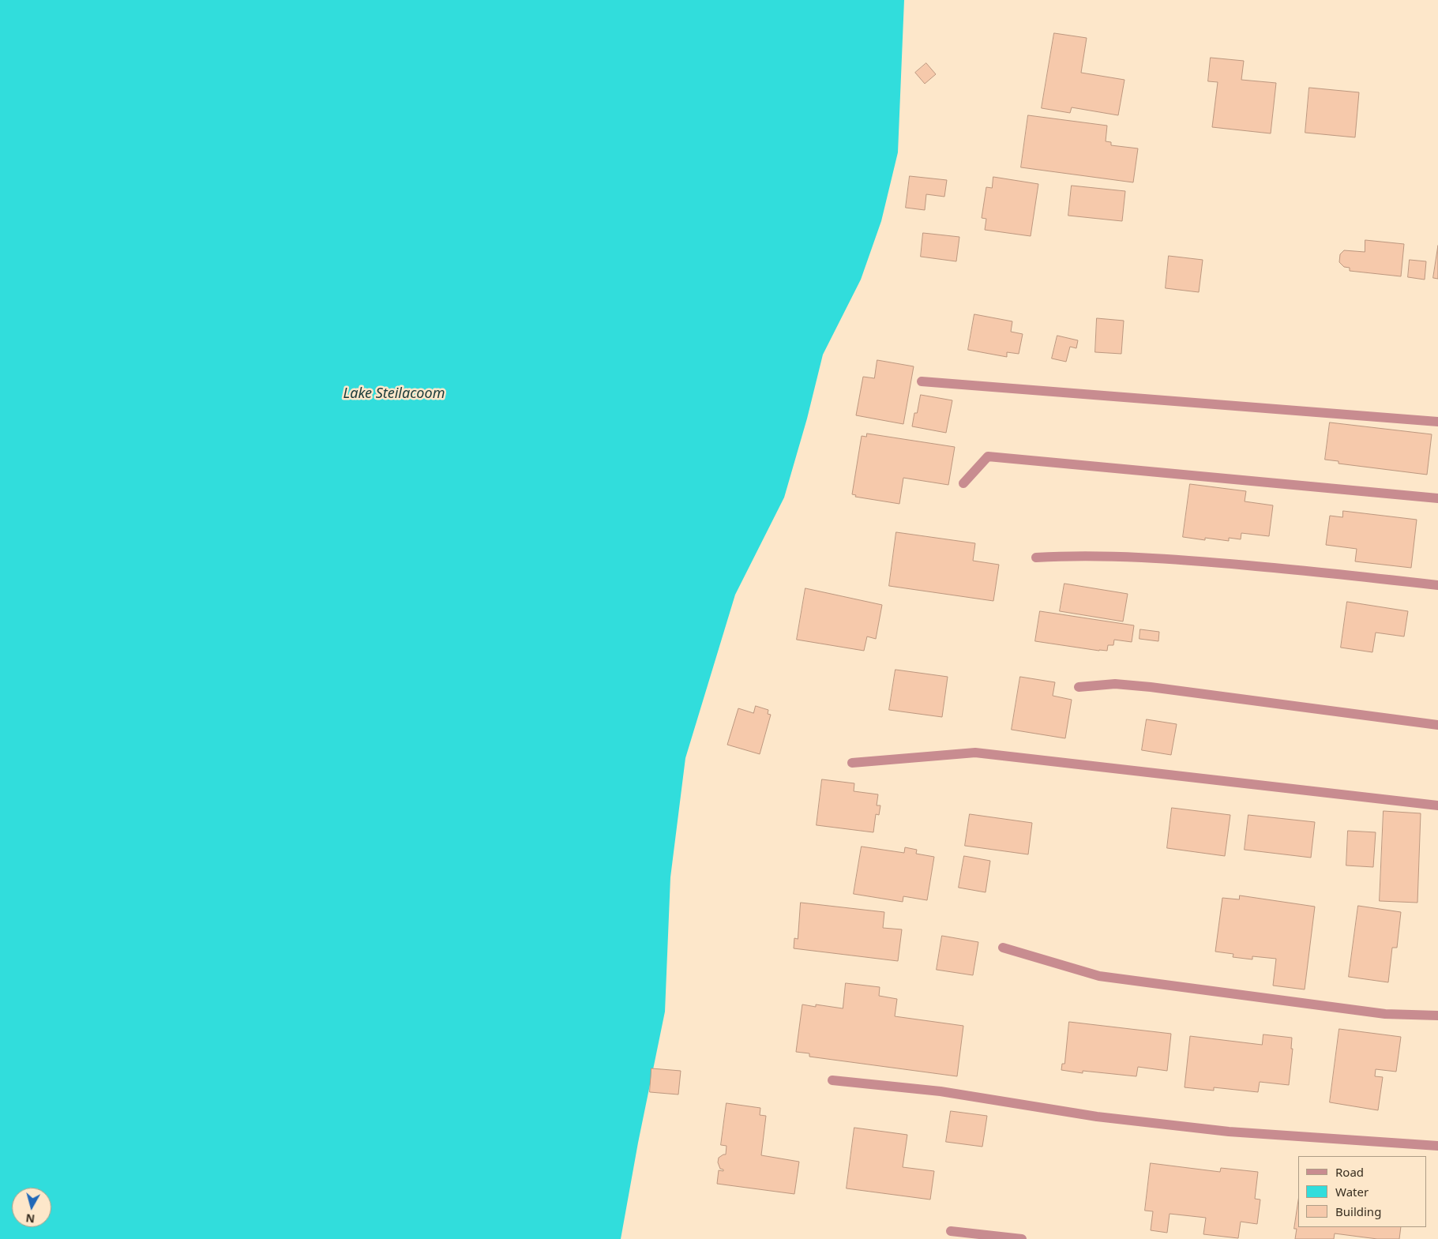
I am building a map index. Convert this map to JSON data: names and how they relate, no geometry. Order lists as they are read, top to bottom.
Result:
{
  "water": ["Lake Steilacoom"],
  "legend": ["Road", "Water", "Building"],
  "north": "bottom"
}
